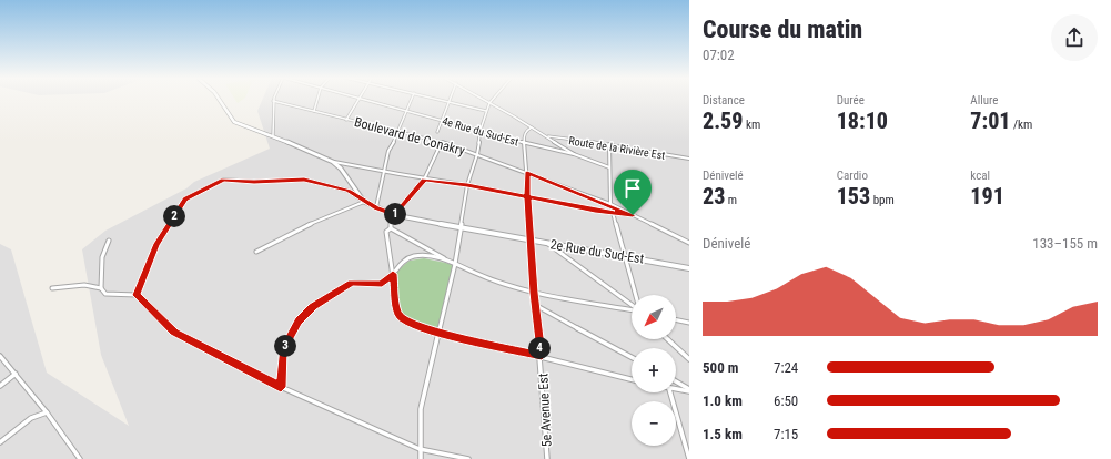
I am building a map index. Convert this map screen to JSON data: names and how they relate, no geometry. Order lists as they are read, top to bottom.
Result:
{
  "streets": {
    "street": [
      "4e Rue du Sud-Est",
      "Boulevard de Conakry",
      "Route de la Rivière Est",
      "2e Rue du Sud-Est",
      "5e Avenue Est"
    ]
  },
  "crossings": [
    ["4e Rue du Sud-Est", "5e Avenue Est"],
    ["Boulevard de Conakry", "5e Avenue Est"],
    ["2e Rue du Sud-Est", "5e Avenue Est"]
  ],
  "north": "bottom left",
  "page": {
    "heading": ["Course du matin", "07:02"],
    "stats": [
      ["Distance", "2.59 km"],
      ["Durée", "18:10"],
      ["Allure", "7:01 /km"],
      ["Dénivelé", "23 m"],
      ["Cardio", "153 bpm"],
      ["kcal", "191"]
    ],
    "pins": [
      "1",
      "2",
      "3",
      "4"
    ],
    "chart": ["Dénivelé", "133–155 m"],
    "map_buttons": ["+", "−"],
    "list": [
      {
        "name": "500 m",
        "note": "7:24"
      },
      {
        "name": "1.0 km",
        "note": "6:50"
      },
      {
        "name": "1.5 km",
        "note": "7:15"
      }
    ]
  }
}
